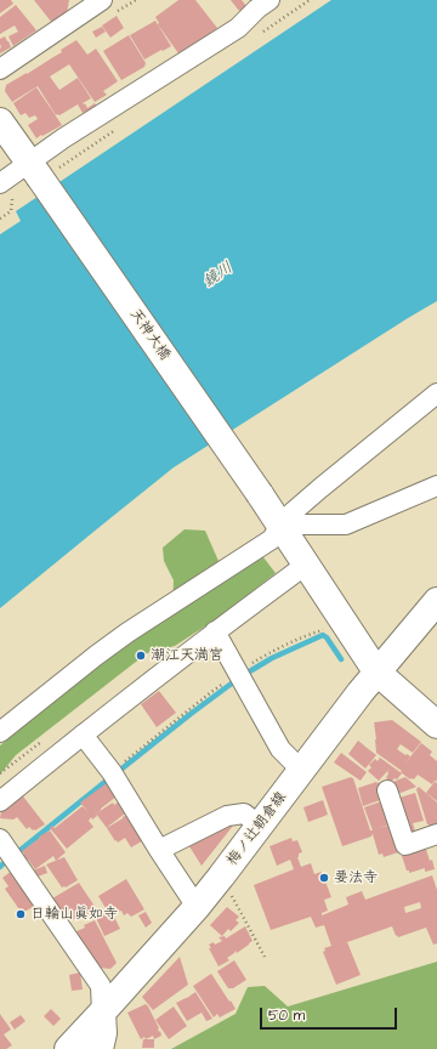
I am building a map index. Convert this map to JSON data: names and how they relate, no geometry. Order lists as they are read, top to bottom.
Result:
{
  "streets": {
    "street": ["天神大橋", "梅ノ辻朝倉線"]
  },
  "crossings": [
    ["天神大橋", "梅ノ辻朝倉線"]
  ],
  "water": ["鏡川"],
  "places": ["潮江天満宮", "要法寺", "日輪山眞如寺"],
  "scale_bar": "50 m"
}
